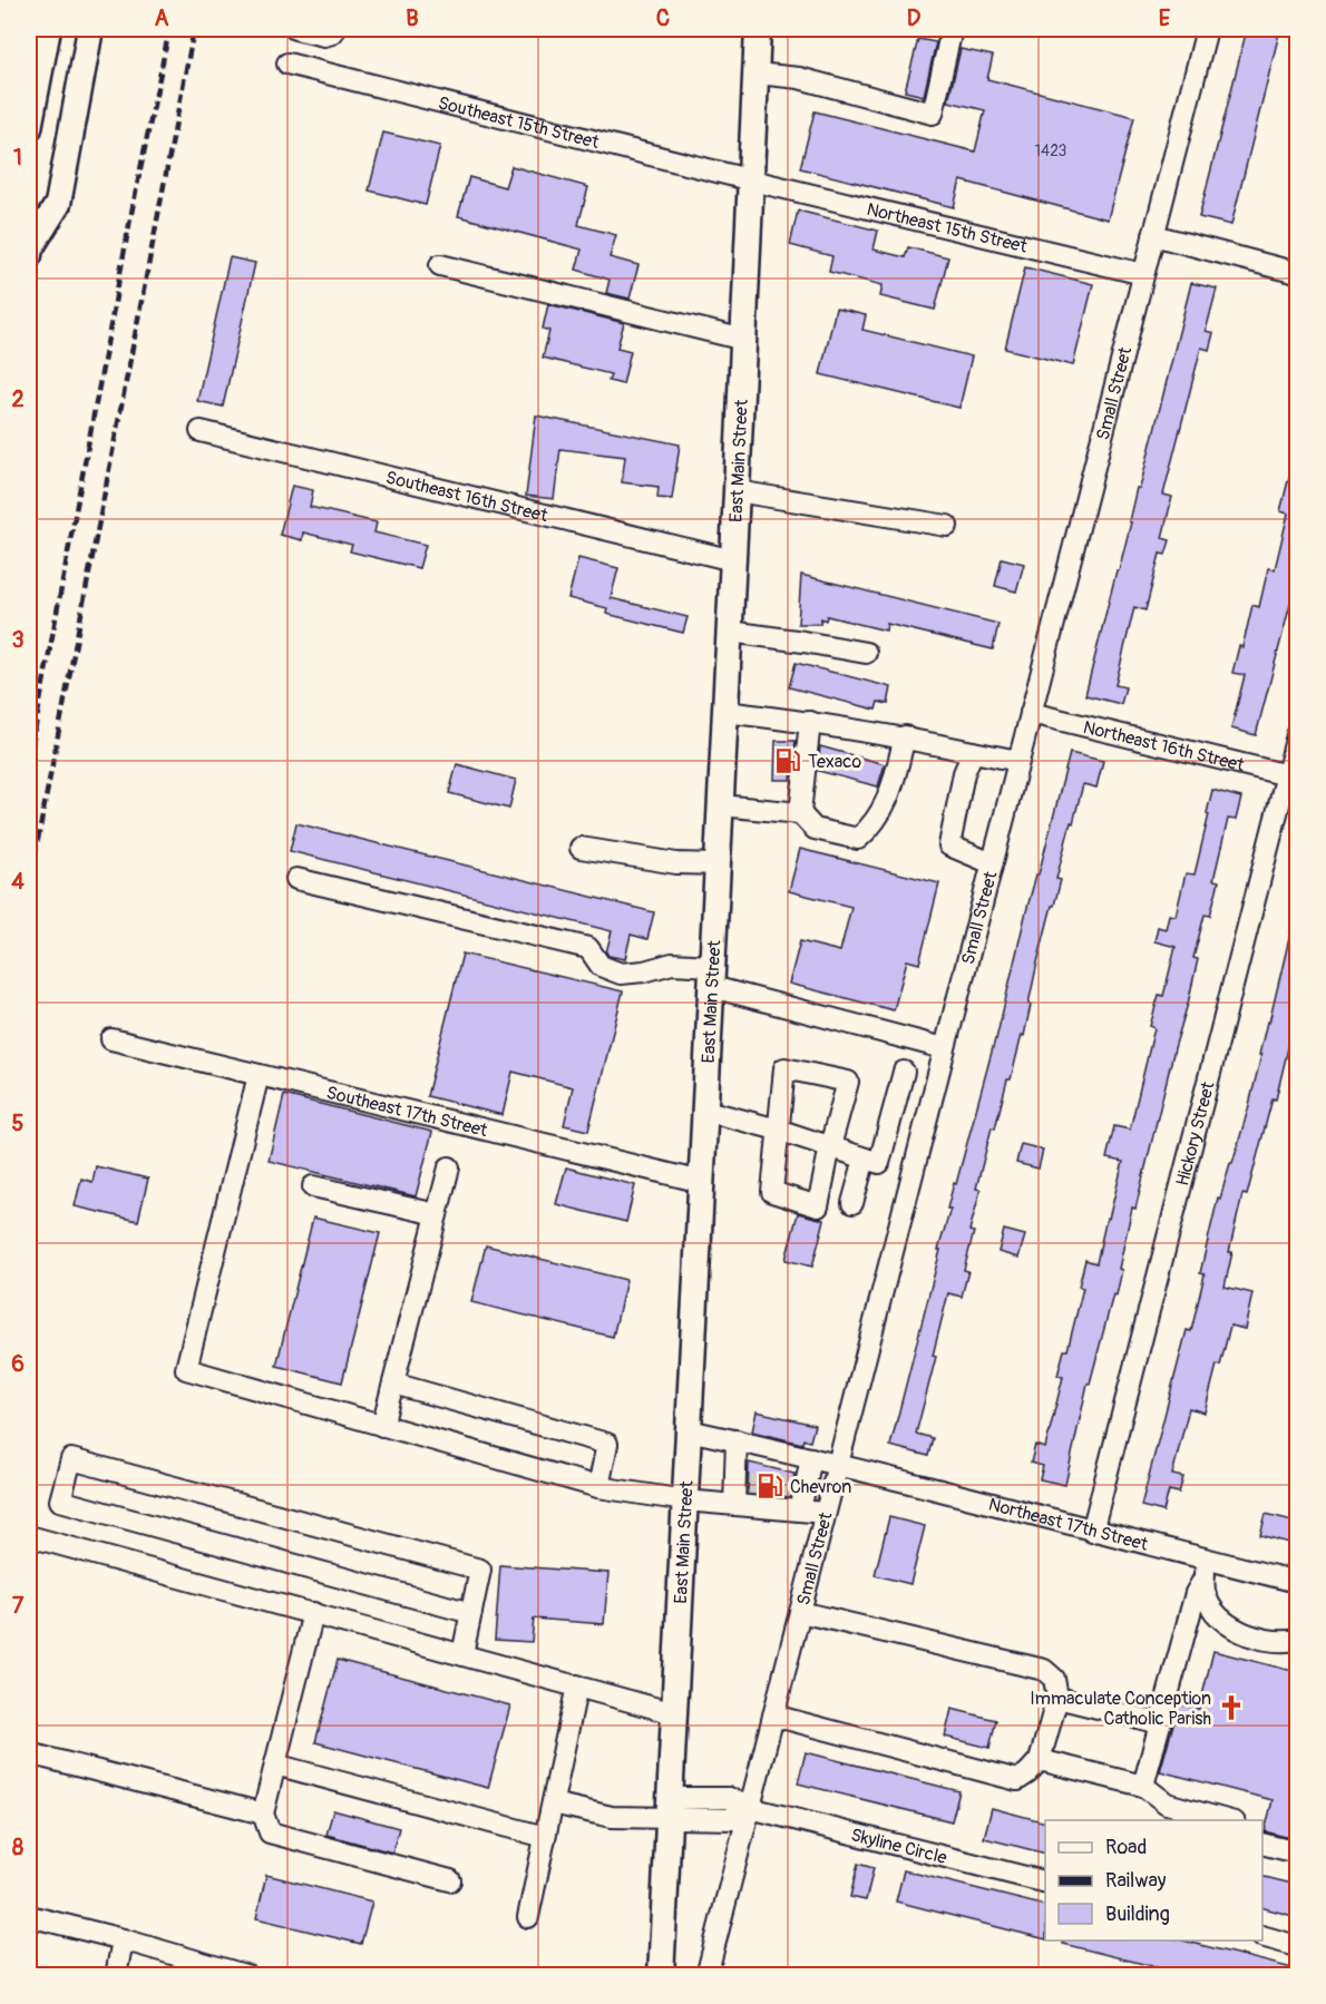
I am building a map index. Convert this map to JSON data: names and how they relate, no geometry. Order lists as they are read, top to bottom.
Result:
{
  "streets": {
    "main road": ["East Main Street"],
    "street": [
      "Southeast 15th Street",
      "Northeast 15th Street",
      "Small Street",
      "Southeast 16th Street",
      "Northeast 16th Street",
      "Southeast 17th Street",
      "Hickory Street",
      "Northeast 17th Street",
      "Skyline Circle"
    ]
  },
  "crossings": [
    ["Southeast 15th Street", "Northeast 15th Street"],
    ["Southeast 15th Street", "East Main Street"],
    ["Northeast 15th Street", "Small Street"],
    ["Northeast 15th Street", "East Main Street"],
    ["Small Street", "Northeast 16th Street"],
    ["Small Street", "Northeast 17th Street"],
    ["Small Street", "Skyline Circle"],
    ["East Main Street", "Southeast 16th Street"],
    ["East Main Street", "Southeast 17th Street"],
    ["East Main Street", "Northeast 17th Street"],
    ["Northeast 16th Street", "Hickory Street"],
    ["Hickory Street", "Northeast 17th Street"]
  ],
  "places": {
    "fuel station": ["Texaco", "Chevron"],
    "church": ["Immaculate Conception Catholic Parish"]
  },
  "house_numbers": ["1423"],
  "legend": ["Road", "Railway", "Building"],
  "grid": {
    "columns": [
      "A",
      "B",
      "C",
      "D",
      "E"
    ],
    "rows": [
      "1",
      "2",
      "3",
      "4",
      "5",
      "6",
      "7",
      "8"
    ]
  }
}
